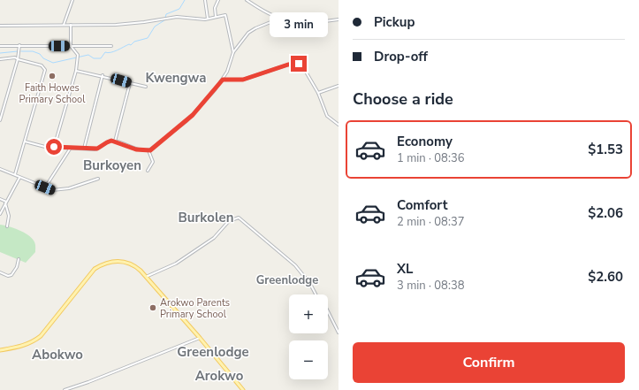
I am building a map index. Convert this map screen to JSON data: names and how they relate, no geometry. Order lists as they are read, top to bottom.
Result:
{
  "districts": [
    "Kwengwa",
    "Burkoyen",
    "Burkolen",
    "Greenlodge",
    "Greenlodge",
    "Abokwo",
    "Arokwo"
  ],
  "places": ["Faith Howes Primary School", "Arokwo Parents Primary School"],
  "page": {
    "banner": ["Pickup", "Drop-off"],
    "bubble": "3 min",
    "heading": "Choose a ride",
    "list": [
      {
        "name": "Economy",
        "note": "1 min · 08:36",
        "value": "$1.53"
      },
      {
        "name": "Comfort",
        "note": "2 min · 08:37",
        "value": "$2.06"
      },
      {
        "name": "XL",
        "note": "3 min · 08:38",
        "value": "$2.60"
      }
    ],
    "map_buttons": ["+", "−"],
    "buttons": "Confirm"
  }
}
